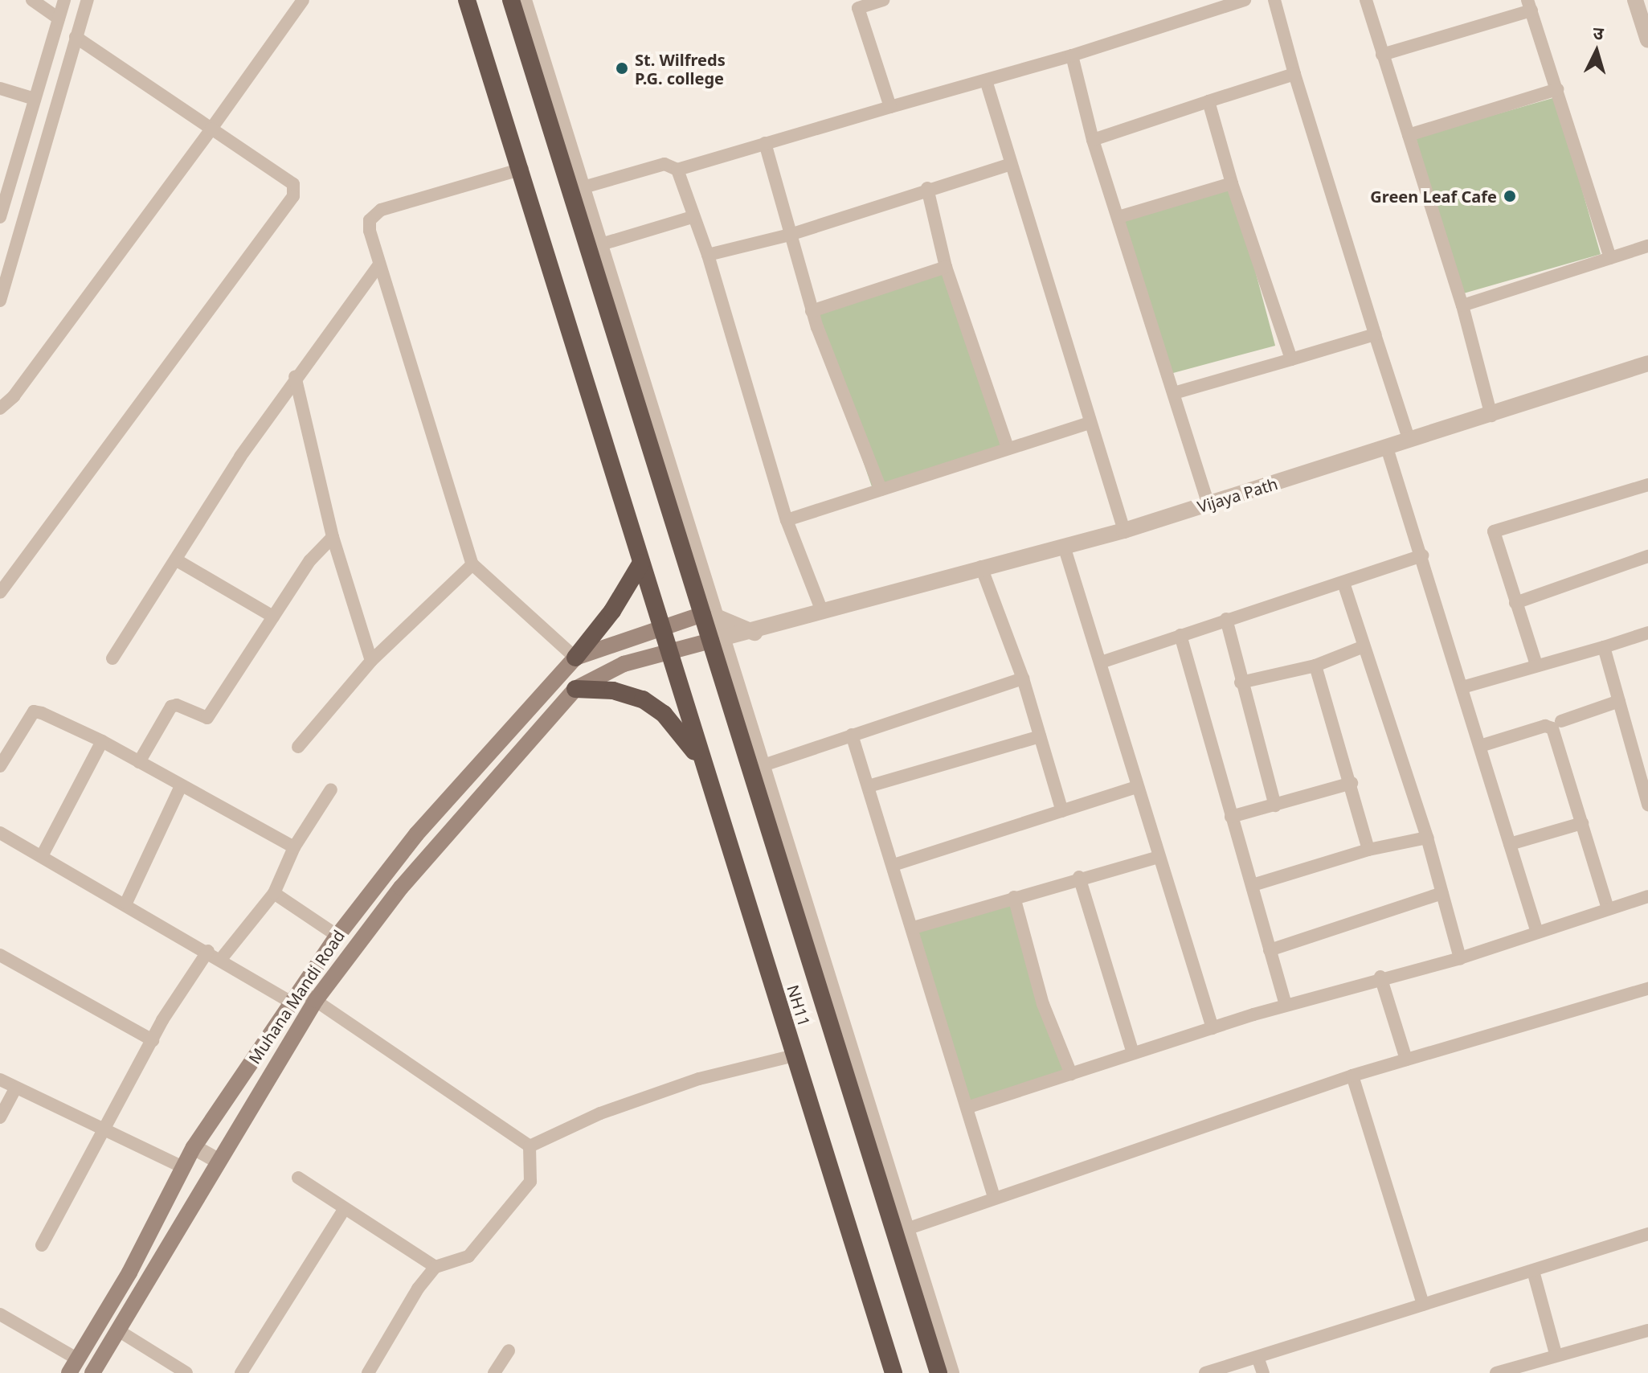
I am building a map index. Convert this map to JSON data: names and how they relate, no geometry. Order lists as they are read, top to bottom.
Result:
{
  "streets": {
    "highway": ["NH11"],
    "main road": ["Muhana Mandi Road"],
    "street": ["Vijaya Path"]
  },
  "places": ["St. Wilfreds P.G. college", "Green Leaf Cafe"],
  "north": "top"
}
